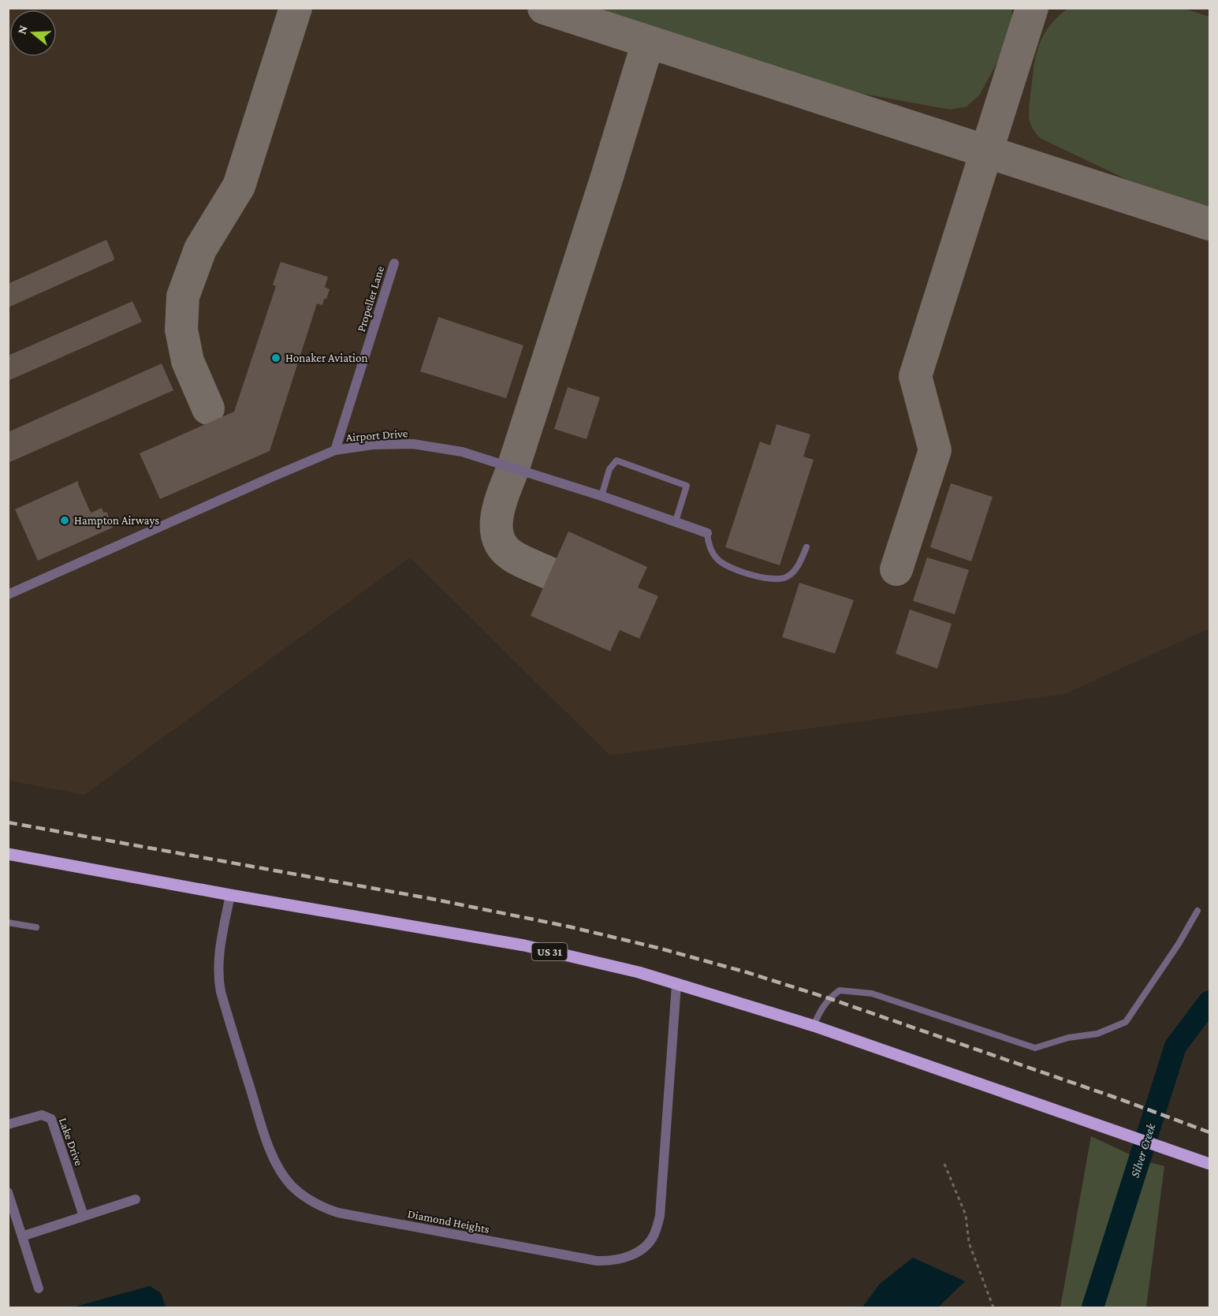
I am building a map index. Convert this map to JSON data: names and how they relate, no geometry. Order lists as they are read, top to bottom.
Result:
{
  "streets": {
    "main road": ["US 31"],
    "street": [
      "Propeller Lane",
      "Airport Drive",
      "Lake Drive",
      "Diamond Heights"
    ]
  },
  "crossings": [
    ["Propeller Lane", "Airport Drive"],
    ["US 31", "Diamond Heights"]
  ],
  "water": ["Silver Creek"],
  "places": ["Honaker Aviation", "Hampton Airways"],
  "north": "left"
}
